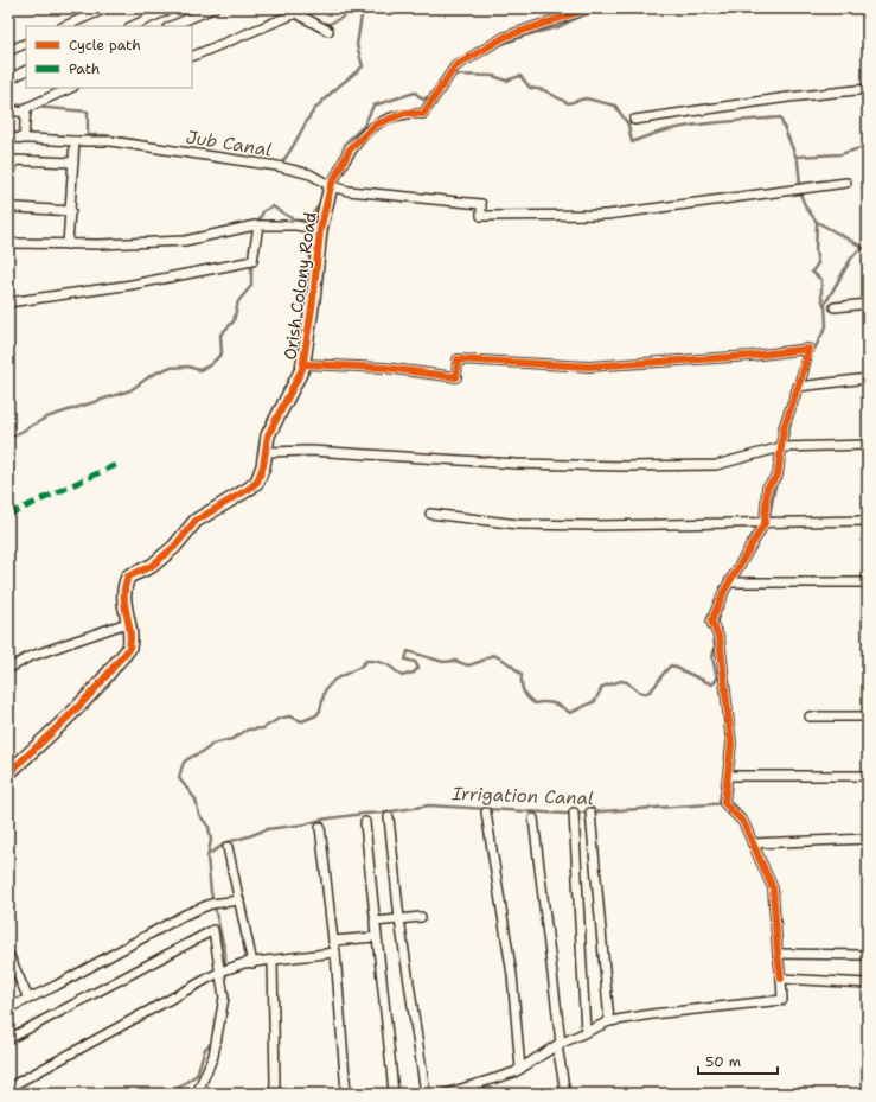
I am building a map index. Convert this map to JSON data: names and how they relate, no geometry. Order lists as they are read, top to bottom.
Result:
{
  "streets": {
    "street": ["Orish Colony Road"]
  },
  "water": ["Jub Canal", "Irrigation Canal"],
  "legend": ["Cycle path", "Path"],
  "scale_bar": "50 m"
}
